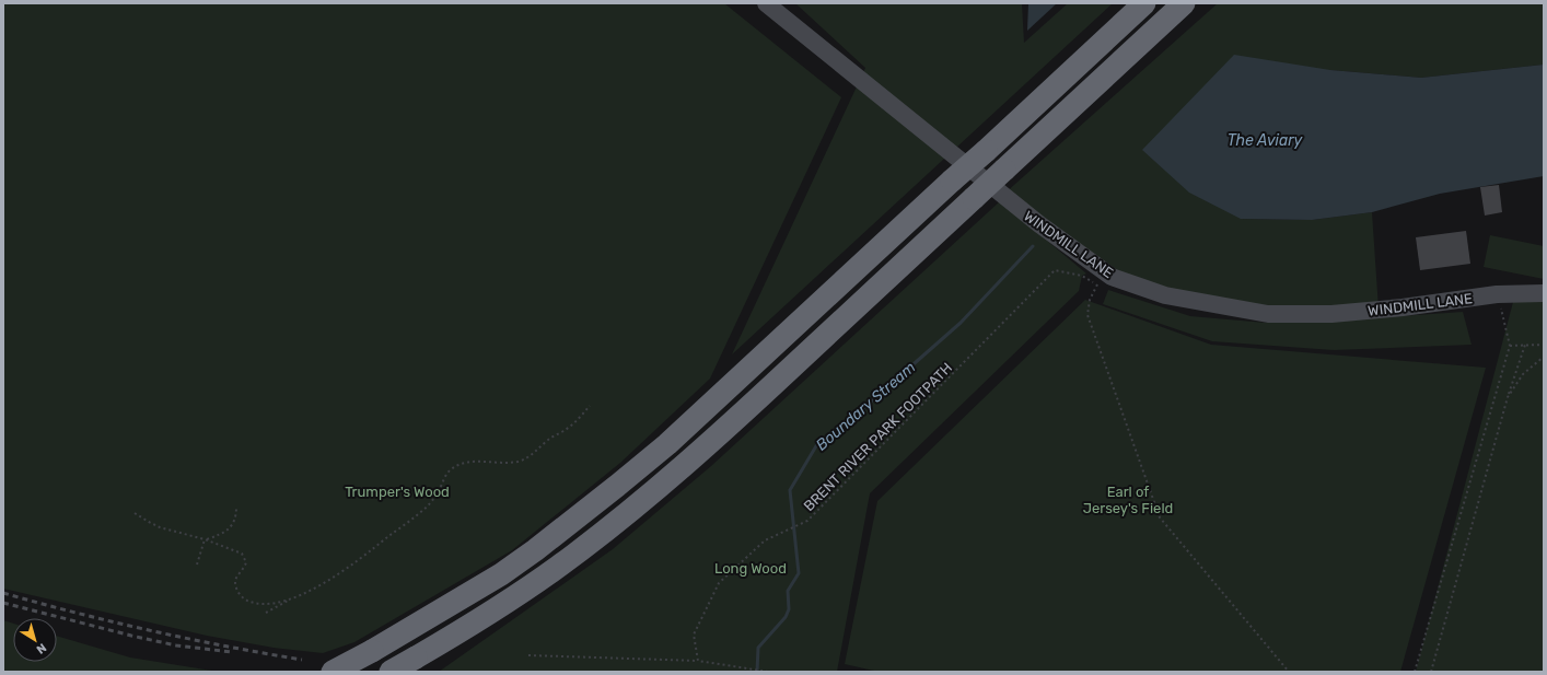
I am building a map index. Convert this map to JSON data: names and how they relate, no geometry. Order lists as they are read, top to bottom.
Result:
{
  "streets": {
    "main road": ["WINDMILL LANE"],
    "path": ["BRENT RIVER PARK FOOTPATH"]
  },
  "water": ["The Aviary", "Boundary Stream"],
  "parks": ["Trumper's Wood", "Earl of Jersey's Field", "Long Wood"],
  "north": "bottom right"
}
